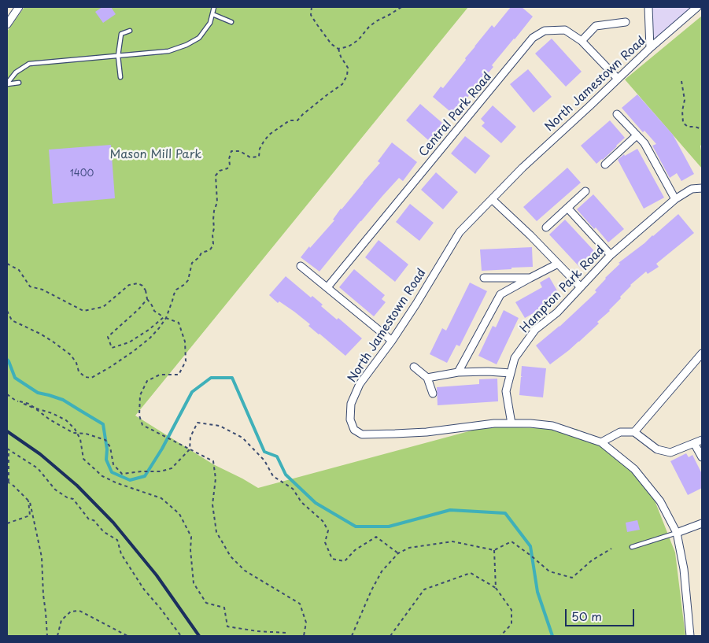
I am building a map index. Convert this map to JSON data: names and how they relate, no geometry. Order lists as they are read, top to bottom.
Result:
{
  "streets": {
    "street": ["North Jamestown Road", "Central Park Road", "Hampton Park Road"]
  },
  "crossings": [
    ["North Jamestown Road", "Central Park Road"],
    ["North Jamestown Road", "Hampton Park Road"]
  ],
  "parks": ["Mason Mill Park"],
  "house_numbers": ["1400"],
  "scale_bar": "50 m"
}
